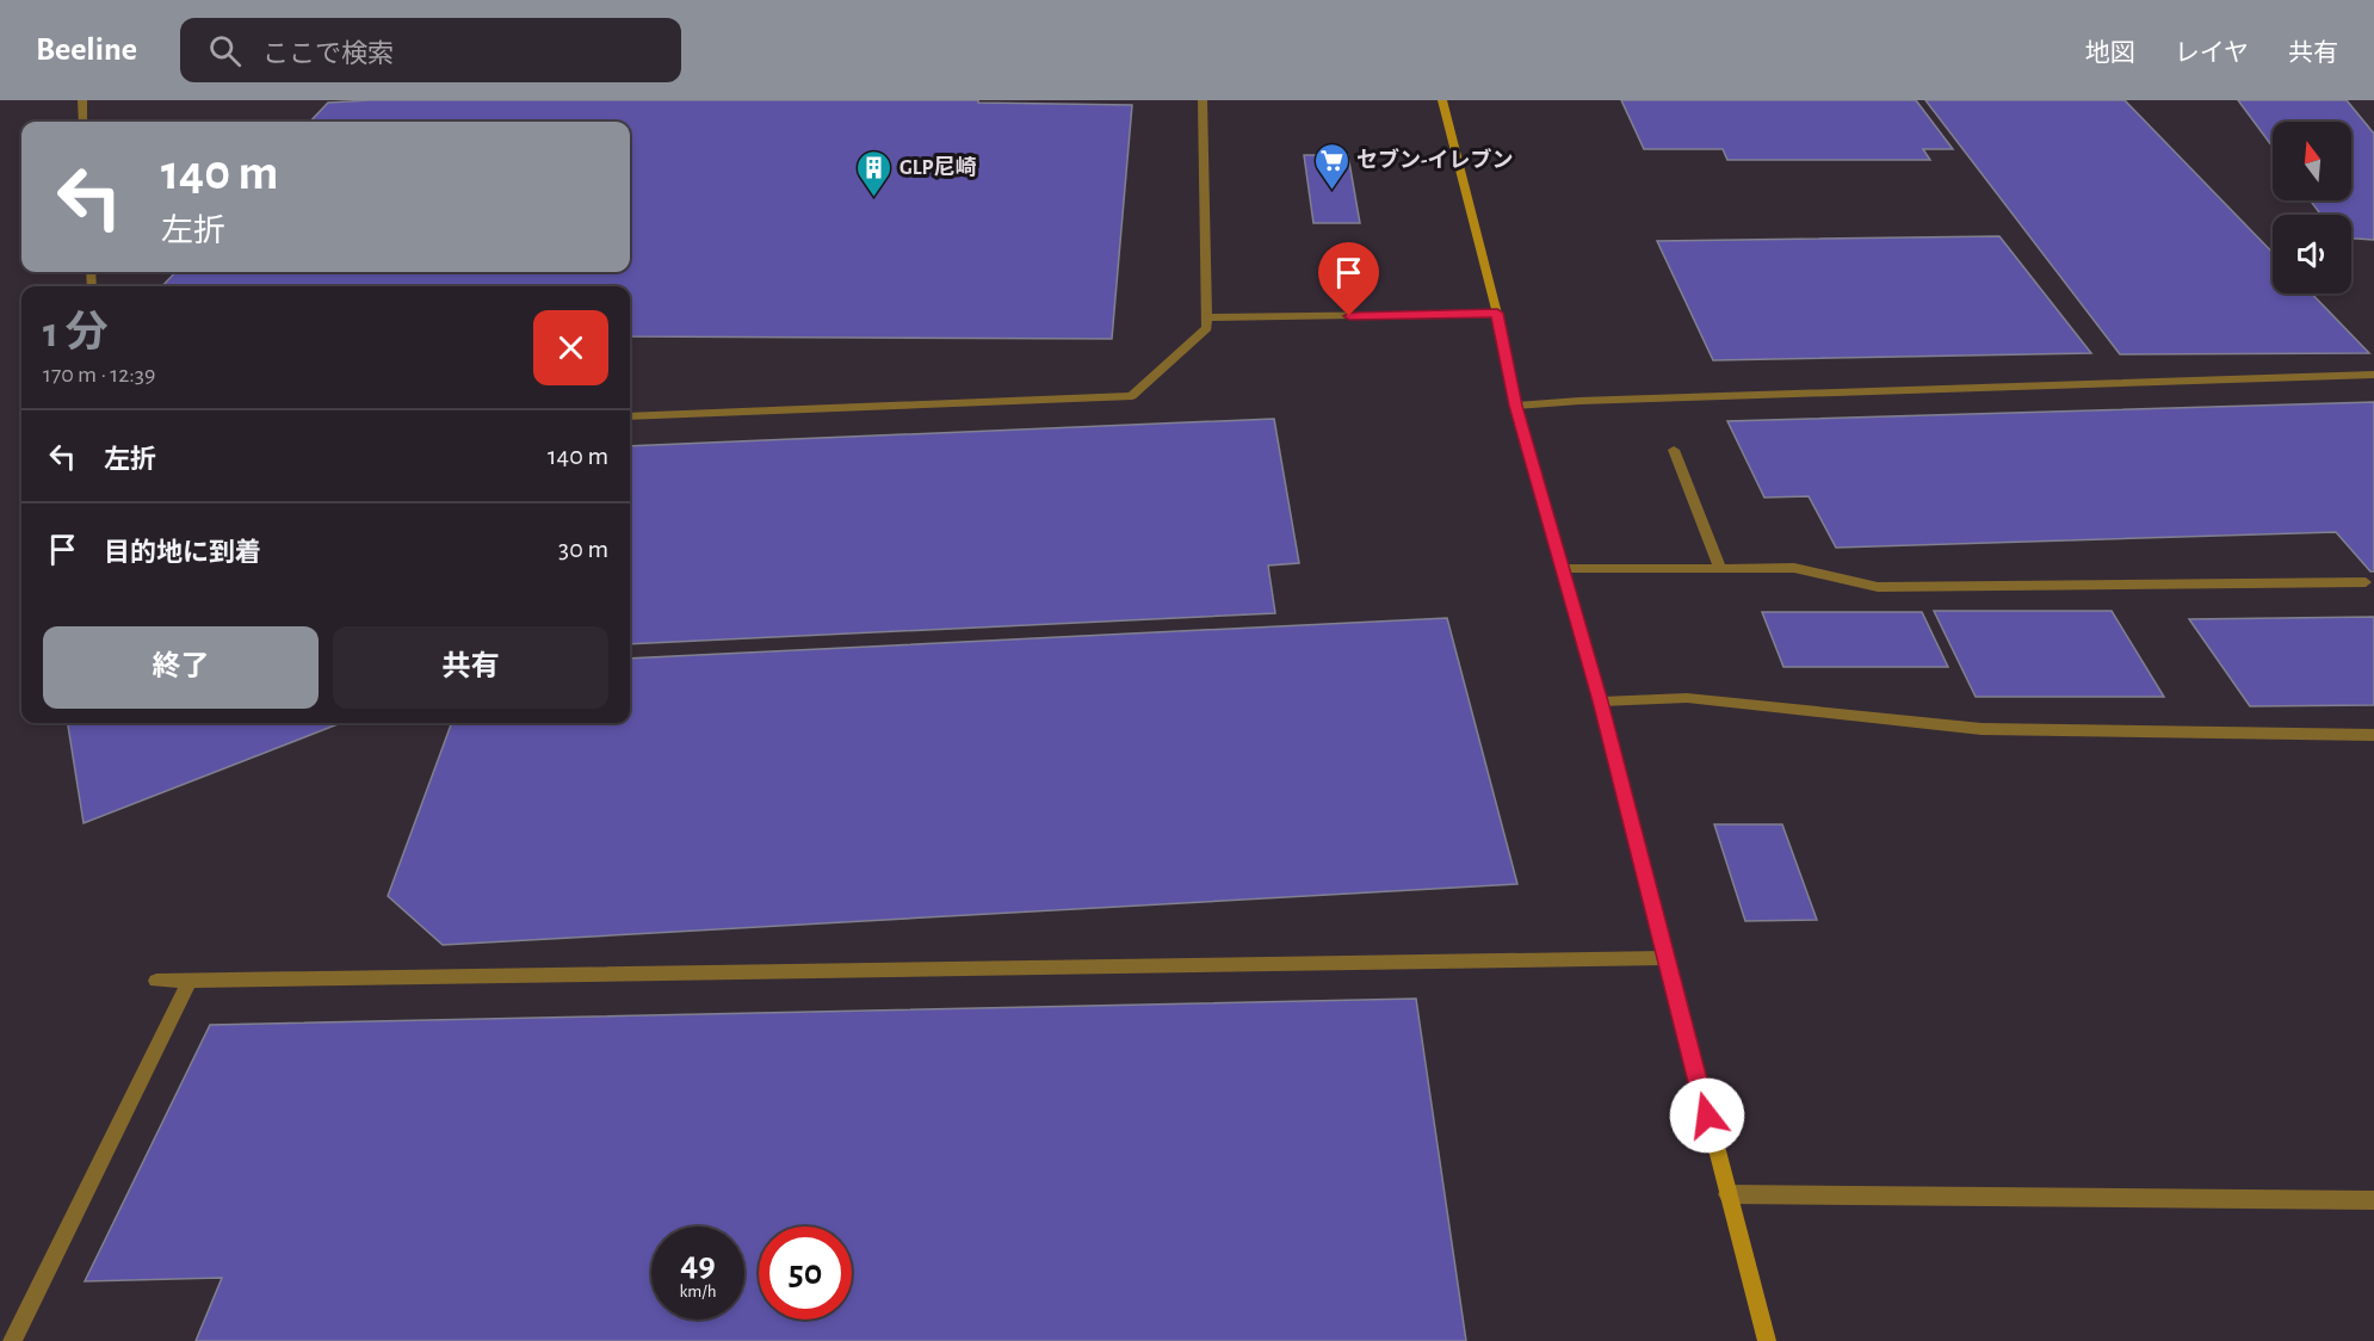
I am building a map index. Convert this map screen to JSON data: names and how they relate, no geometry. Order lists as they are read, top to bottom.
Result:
{
  "places": {
    "supermarket": ["セブン-イレブン"],
    "building": ["GLP尼崎"]
  },
  "north": "top",
  "page": {
    "header": "Beeline",
    "search": "ここで検索",
    "nav": ["地図", "レイヤ", "共有"],
    "turn": ["140 m", "左折"],
    "heading": ["1 分", "170 m · 12:39"],
    "list": [
      {
        "name": "左折",
        "value": "140 m"
      },
      {
        "name": "目的地に到着",
        "value": "30 m"
      }
    ],
    "buttons": ["終了", "共有"],
    "speed": "49 km/h",
    "limit": "50"
  }
}
